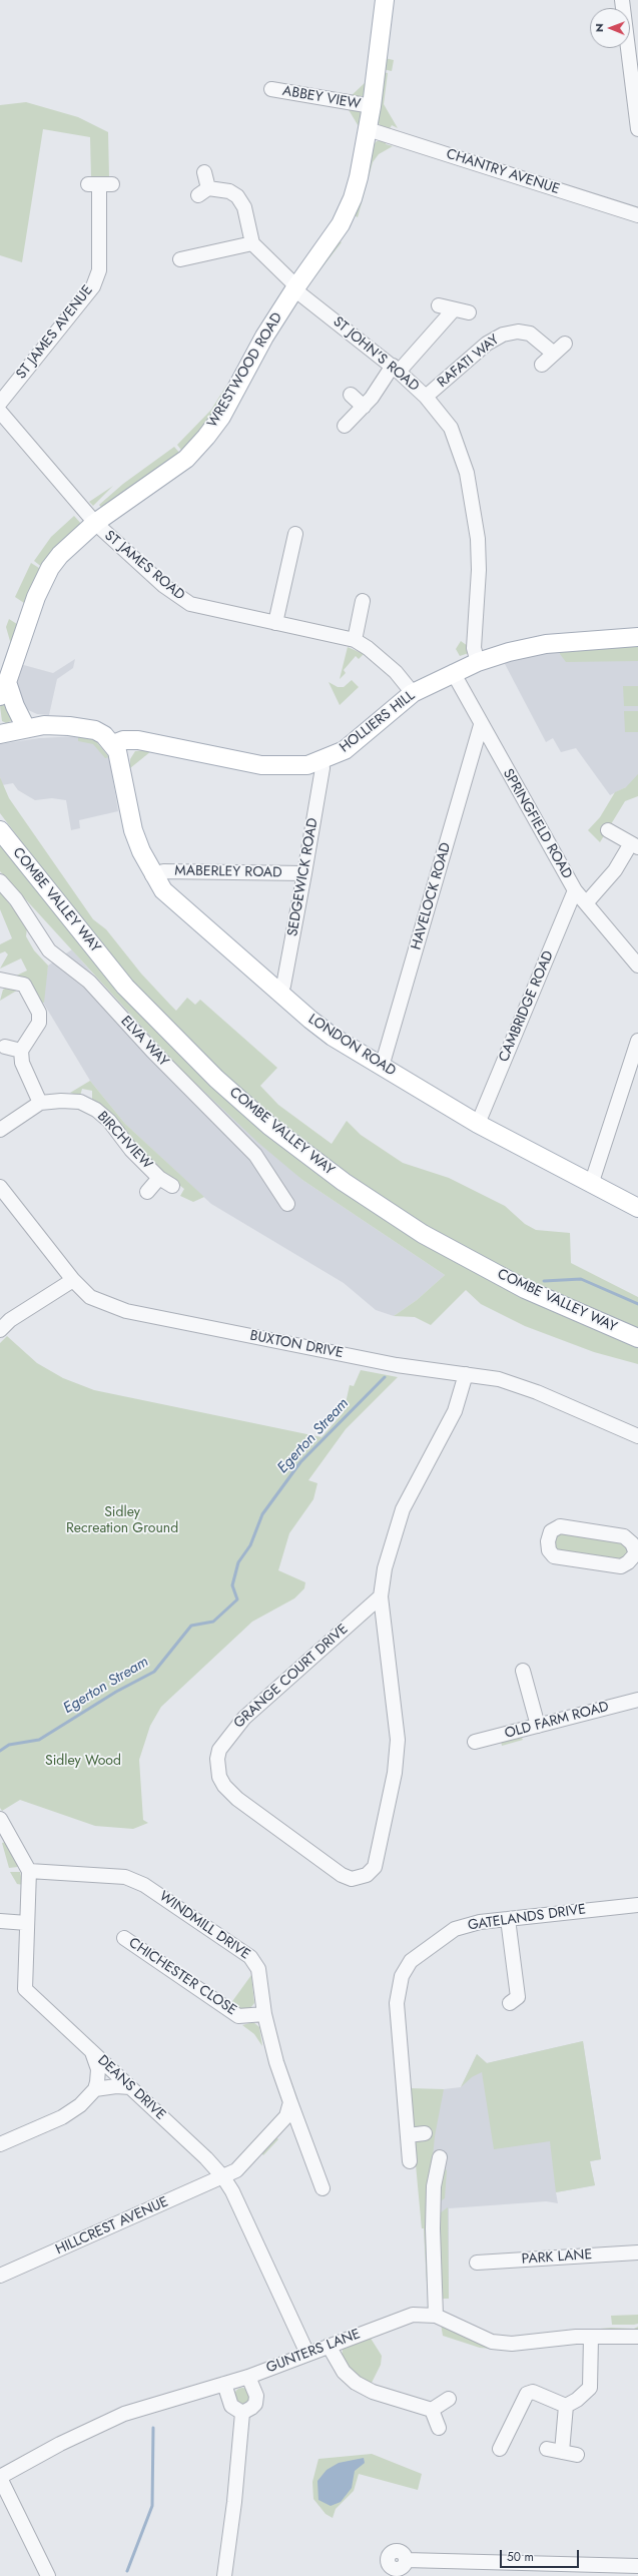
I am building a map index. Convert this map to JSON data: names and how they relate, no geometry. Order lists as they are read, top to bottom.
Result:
{
  "streets": {
    "main road": [
      "WRESTWOOD ROAD",
      "HOLLIERS HILL",
      "COMBE VALLEY WAY",
      "LONDON ROAD"
    ],
    "street": [
      "ABBEY VIEW",
      "CHANTRY AVENUE",
      "ST JAMES AVENUE",
      "ST JOHN'S ROAD",
      "RAFATI WAY",
      "ST JAMES ROAD",
      "SPRINGFIELD ROAD",
      "MABERLEY ROAD",
      "SEDGEWICK ROAD",
      "HAVELOCK ROAD",
      "CAMBRIDGE ROAD",
      "ELVA WAY",
      "BIRCHVIEW",
      "BUXTON DRIVE",
      "GRANGE COURT DRIVE",
      "OLD FARM ROAD",
      "GATELANDS DRIVE",
      "WINDMILL DRIVE",
      "CHICHESTER CLOSE",
      "DEANS DRIVE",
      "HILLCREST AVENUE",
      "PARK LANE",
      "GUNTERS LANE"
    ]
  },
  "crossings": [
    ["ABBEY VIEW", "WRESTWOOD ROAD"],
    ["CHANTRY AVENUE", "WRESTWOOD ROAD"],
    ["ST JOHN'S ROAD", "RAFATI WAY"],
    ["ST JOHN'S ROAD", "WRESTWOOD ROAD"],
    ["ST JOHN'S ROAD", "HOLLIERS HILL"],
    ["WRESTWOOD ROAD", "ST JAMES ROAD"],
    ["ST JAMES ROAD", "HOLLIERS HILL"],
    ["HOLLIERS HILL", "SPRINGFIELD ROAD"],
    ["HOLLIERS HILL", "SEDGEWICK ROAD"],
    ["HOLLIERS HILL", "LONDON ROAD"],
    ["SPRINGFIELD ROAD", "HAVELOCK ROAD"],
    ["SPRINGFIELD ROAD", "CAMBRIDGE ROAD"],
    ["MABERLEY ROAD", "SEDGEWICK ROAD"],
    ["MABERLEY ROAD", "LONDON ROAD"],
    ["SEDGEWICK ROAD", "LONDON ROAD"],
    ["HAVELOCK ROAD", "LONDON ROAD"],
    ["CAMBRIDGE ROAD", "LONDON ROAD"],
    ["BUXTON DRIVE", "GRANGE COURT DRIVE"],
    ["WINDMILL DRIVE", "CHICHESTER CLOSE"],
    ["WINDMILL DRIVE", "DEANS DRIVE"],
    ["DEANS DRIVE", "HILLCREST AVENUE"],
    ["DEANS DRIVE", "GUNTERS LANE"]
  ],
  "water": ["Egerton Stream"],
  "parks": ["Sidley Recreation Ground", "Sidley Wood"],
  "scale_bar": "50 m",
  "north": "left"
}
